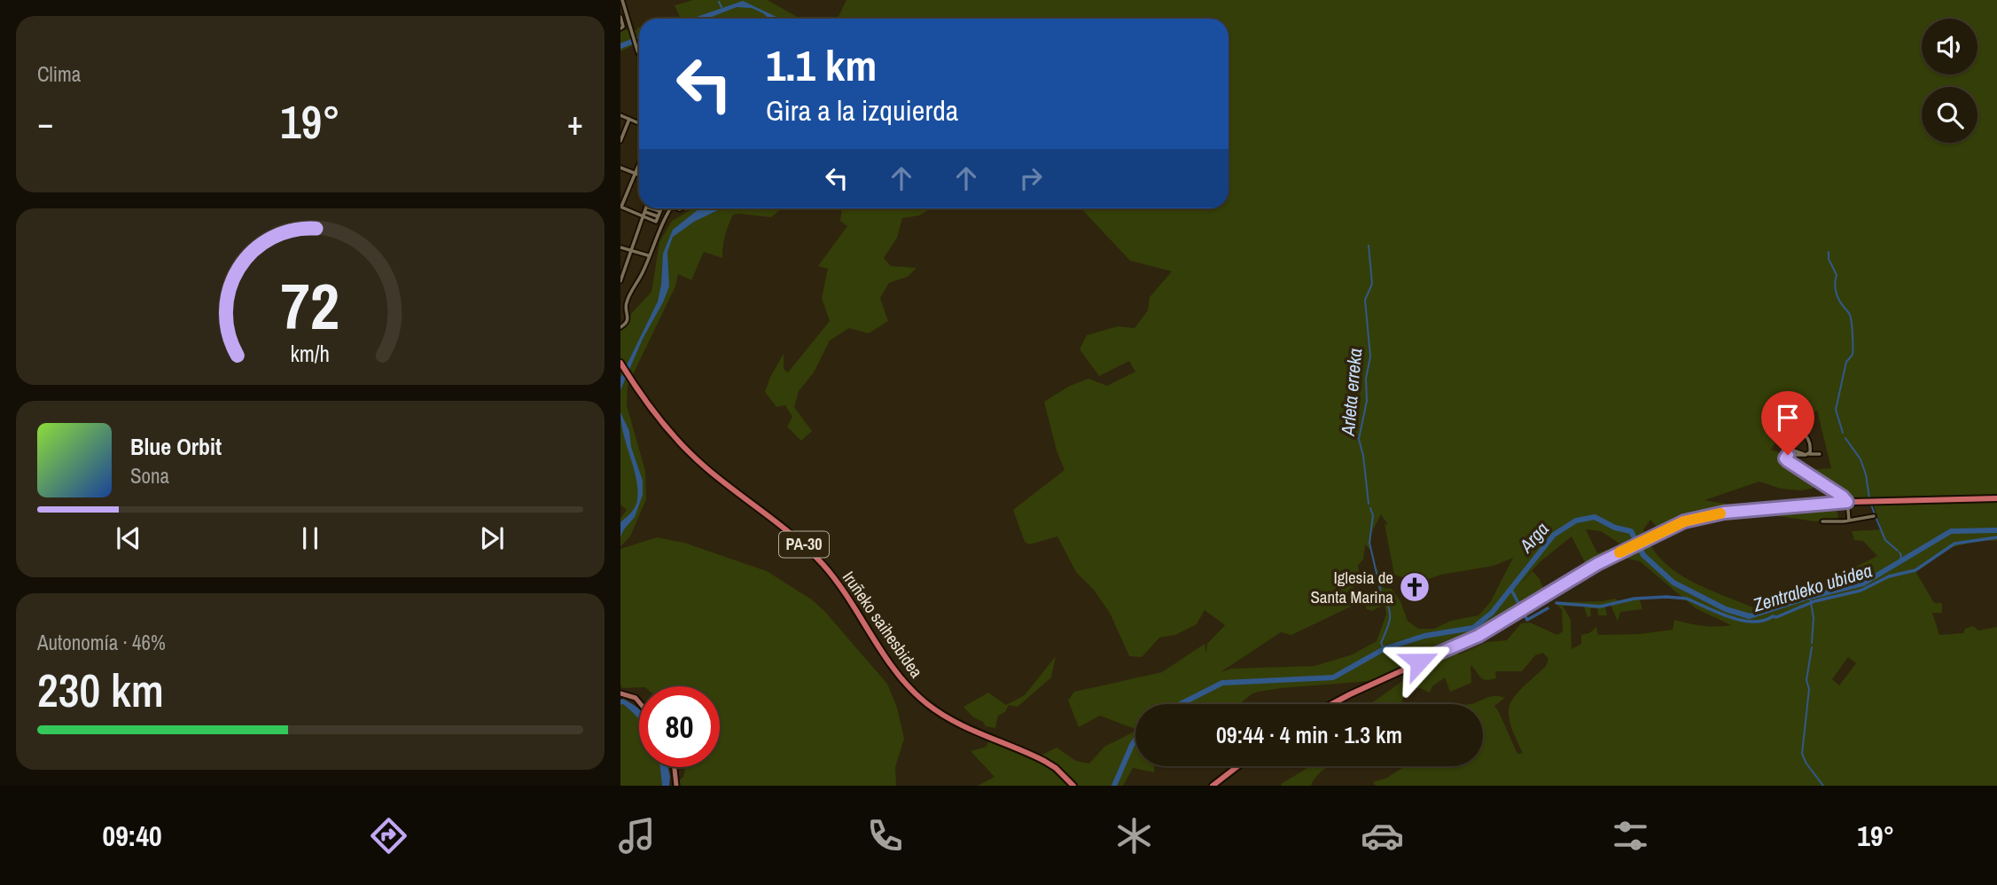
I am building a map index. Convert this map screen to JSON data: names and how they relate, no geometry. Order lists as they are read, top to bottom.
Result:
{
  "streets": {
    "highway": ["PA-30", "Iruñeko saihesbidea"]
  },
  "water": ["Arleta erreka", "Arga", "Zentraleko ubidea"],
  "places": {
    "church": ["Iglesia de Santa Marina"]
  },
  "page": {
    "tile": [
      "Clima",
      ["Autonomía · 46%", "230 km"]
    ],
    "turn": ["1.1 km", "Gira a la izquierda"],
    "heat": ["−", "19°", "+"],
    "song": ["Blue Orbit", "Sona"],
    "limit": "80",
    "trip": "09:44 · 4 min · 1.3 km",
    "tabs": ["09:40", "19°"],
    "gauge": ["72", "km/h"]
  }
}
